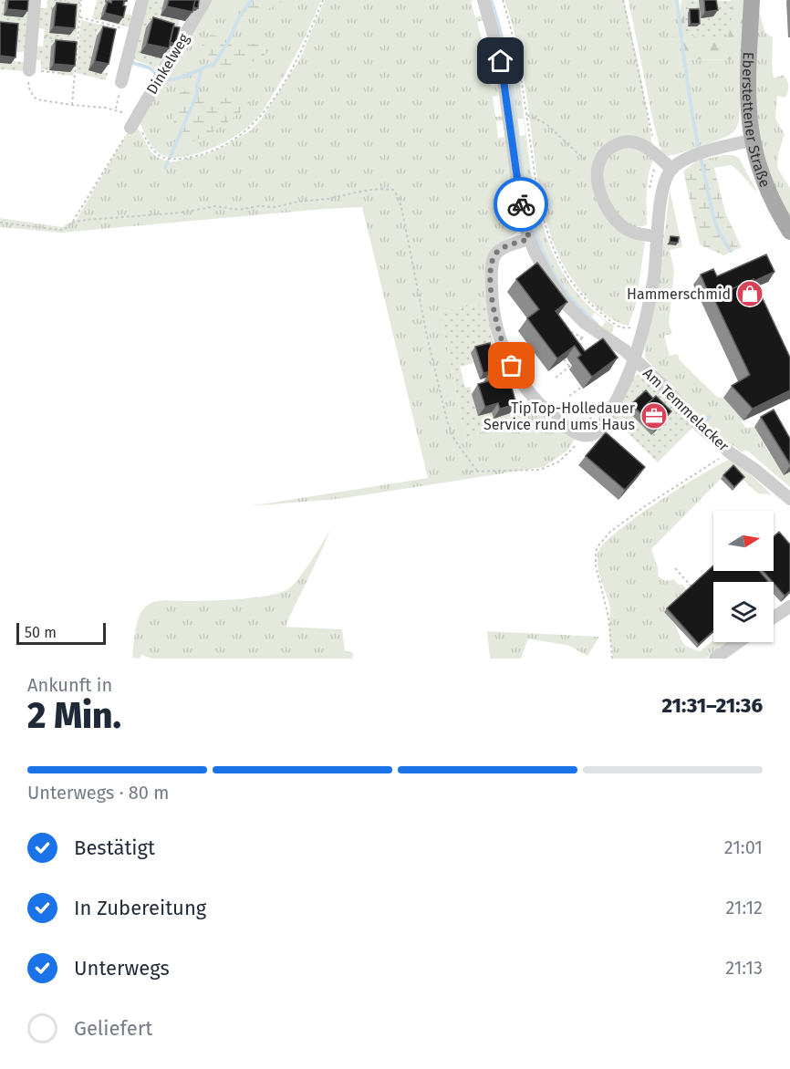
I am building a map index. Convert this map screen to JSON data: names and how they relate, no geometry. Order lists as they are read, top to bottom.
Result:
{
  "streets": {
    "main road": ["Eberstettener Straße"],
    "street": ["Dinkelweg", "Am Temmelacker"]
  },
  "places": {
    "shop": ["Hammerschmid"],
    "office": ["TipTop-Holledauer Service rund ums Haus"]
  },
  "scale_bar": "50 m",
  "north": "right",
  "page": {
    "scale": "50 m",
    "heading": ["2 Min.", "Ankunft in", "21:31–21:36"],
    "bar": "Unterwegs · 80 m",
    "list": [
      ["Bestätigt", "21:01"],
      ["In Zubereitung", "21:12"],
      ["Unterwegs", "21:13"],
      "Geliefert"
    ]
  }
}
